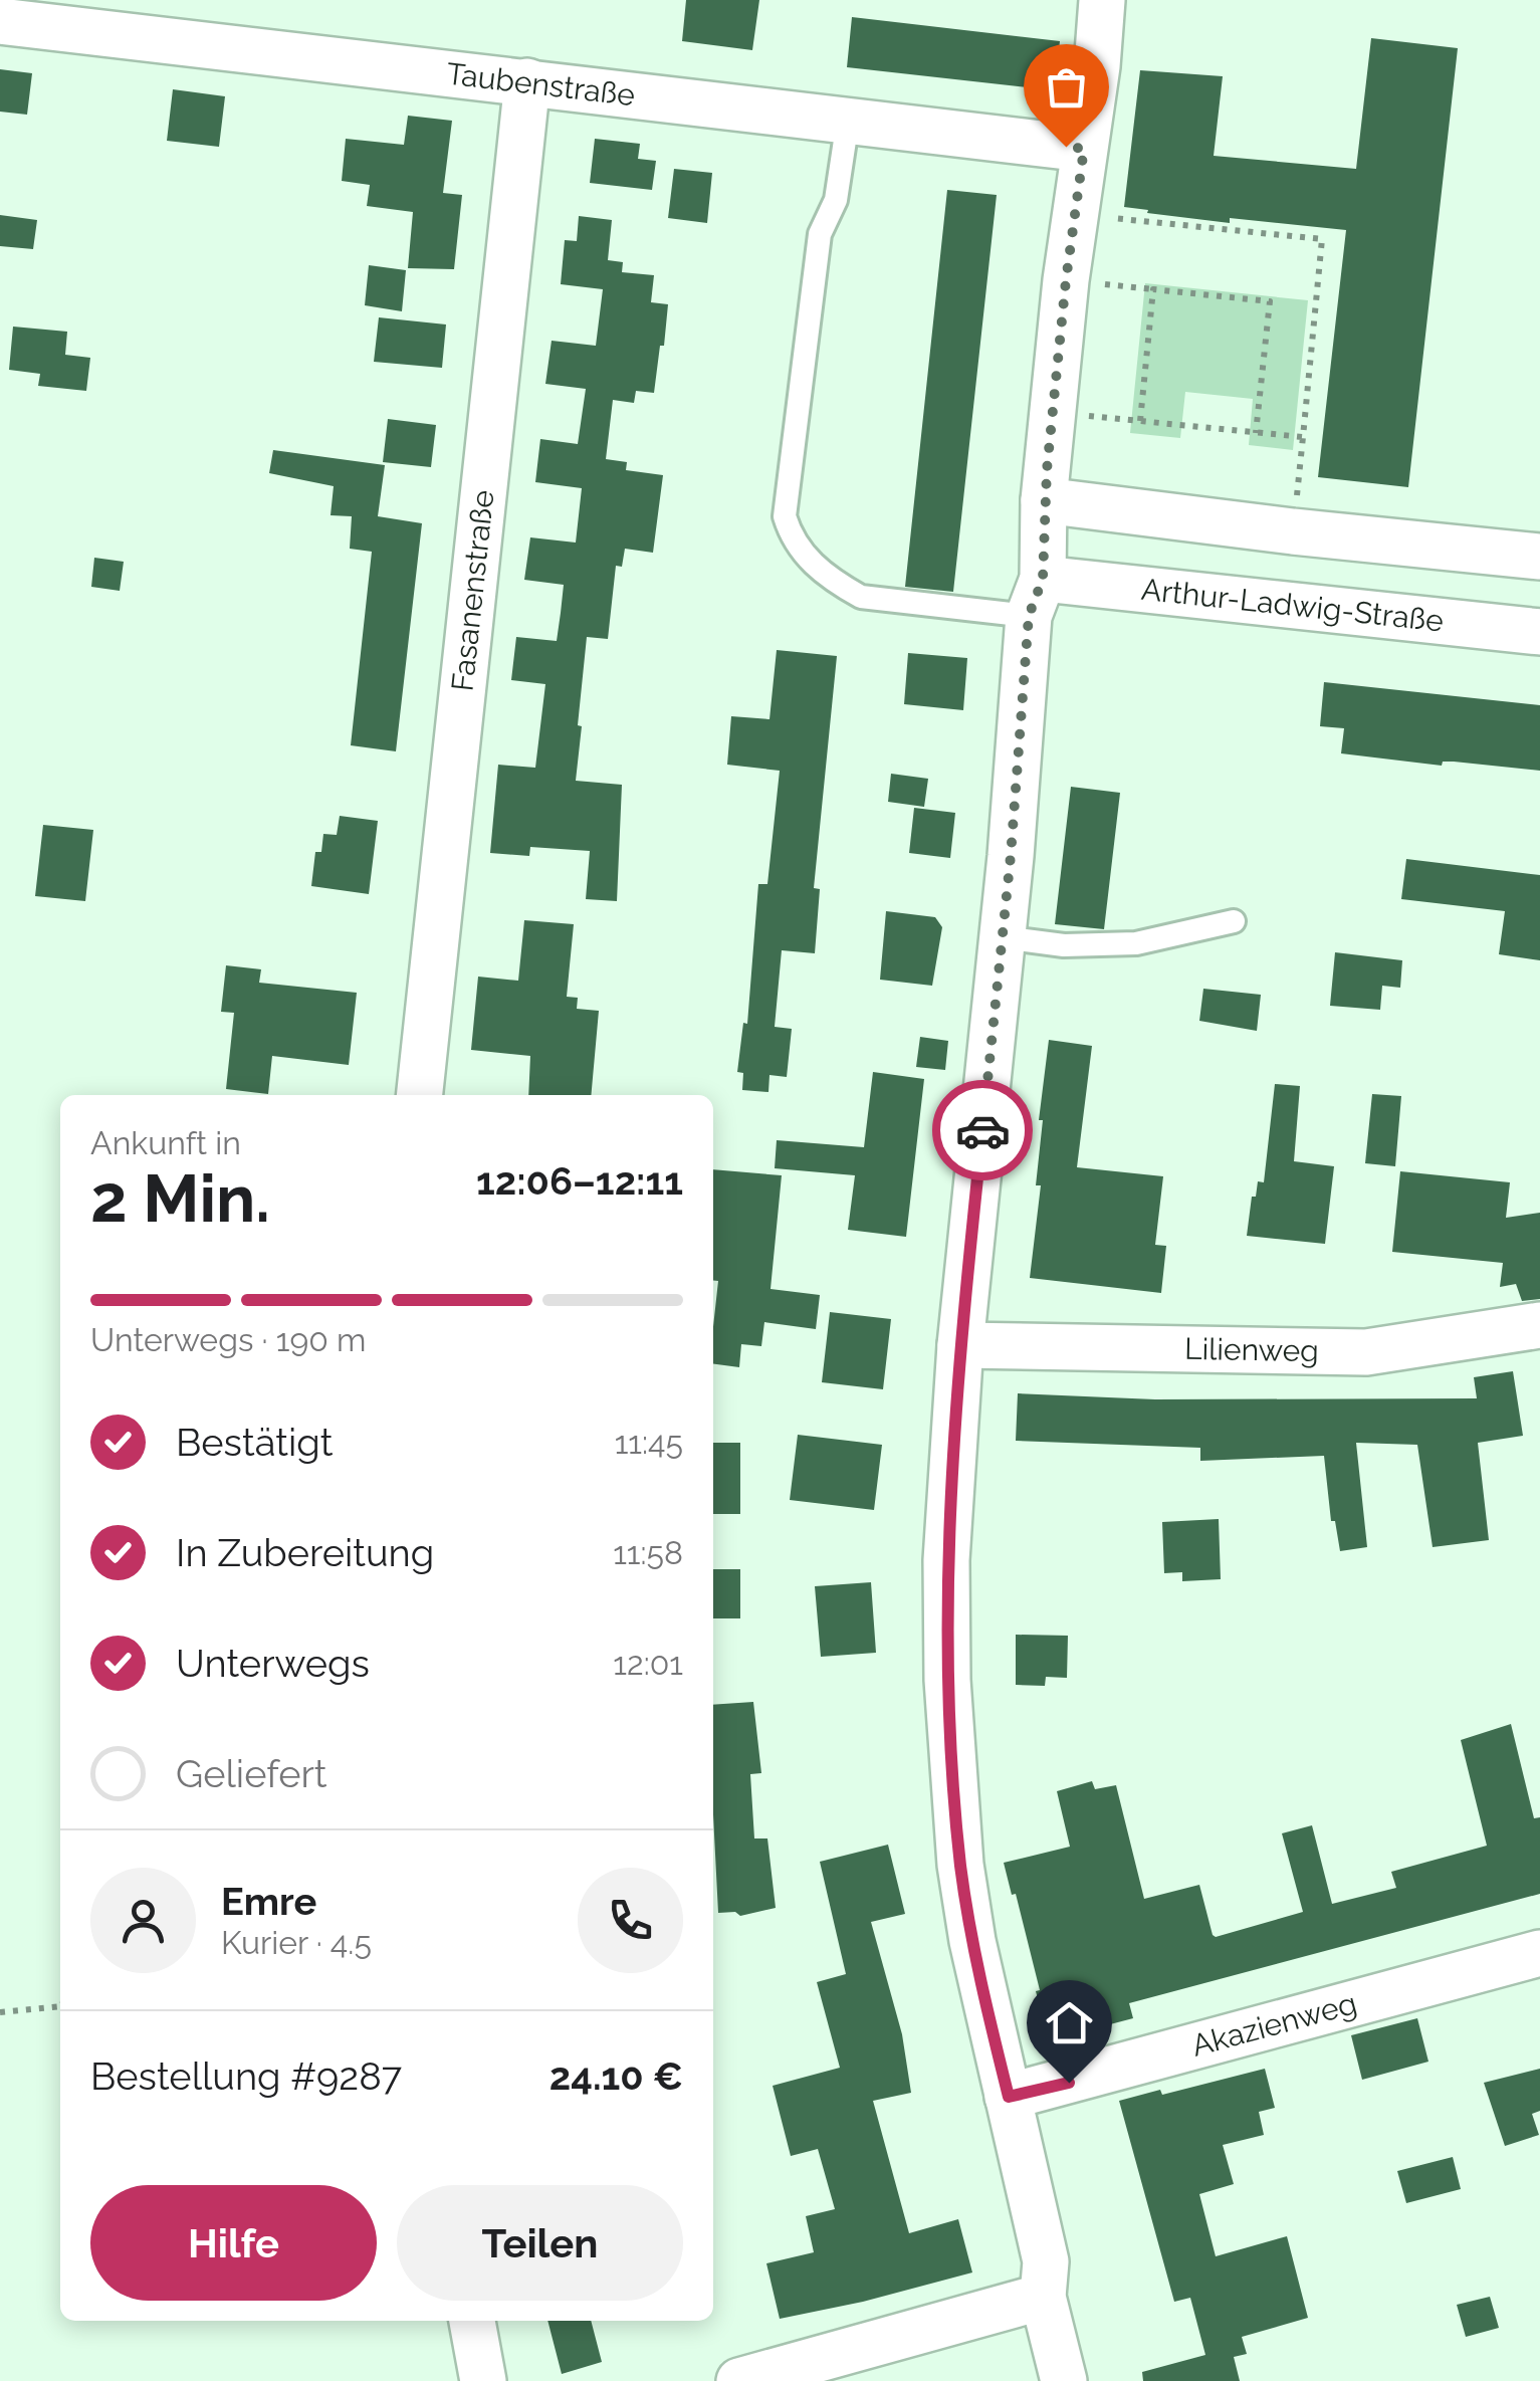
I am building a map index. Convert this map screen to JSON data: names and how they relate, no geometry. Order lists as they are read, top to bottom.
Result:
{
  "streets": {
    "street": [
      "Taubenstraße",
      "Fasanenstraße",
      "Arthur-Ladwig-Straße",
      "Lilienweg",
      "Akazienweg"
    ]
  },
  "crossings": [
    ["Taubenstraße", "Fasanenstraße"]
  ],
  "page": {
    "heading": ["2 Min.", "Ankunft in", "12:06–12:11"],
    "panel": [
      "Emre",
      "Kurier · 4.5",
      "Bestellung #9287",
      "24.10 €"
    ],
    "bar": "Unterwegs · 190 m",
    "list": [
      ["Bestätigt", "11:45"],
      ["In Zubereitung", "11:58"],
      ["Unterwegs", "12:01"],
      "Geliefert"
    ],
    "buttons": ["Hilfe", "Teilen"]
  }
}
